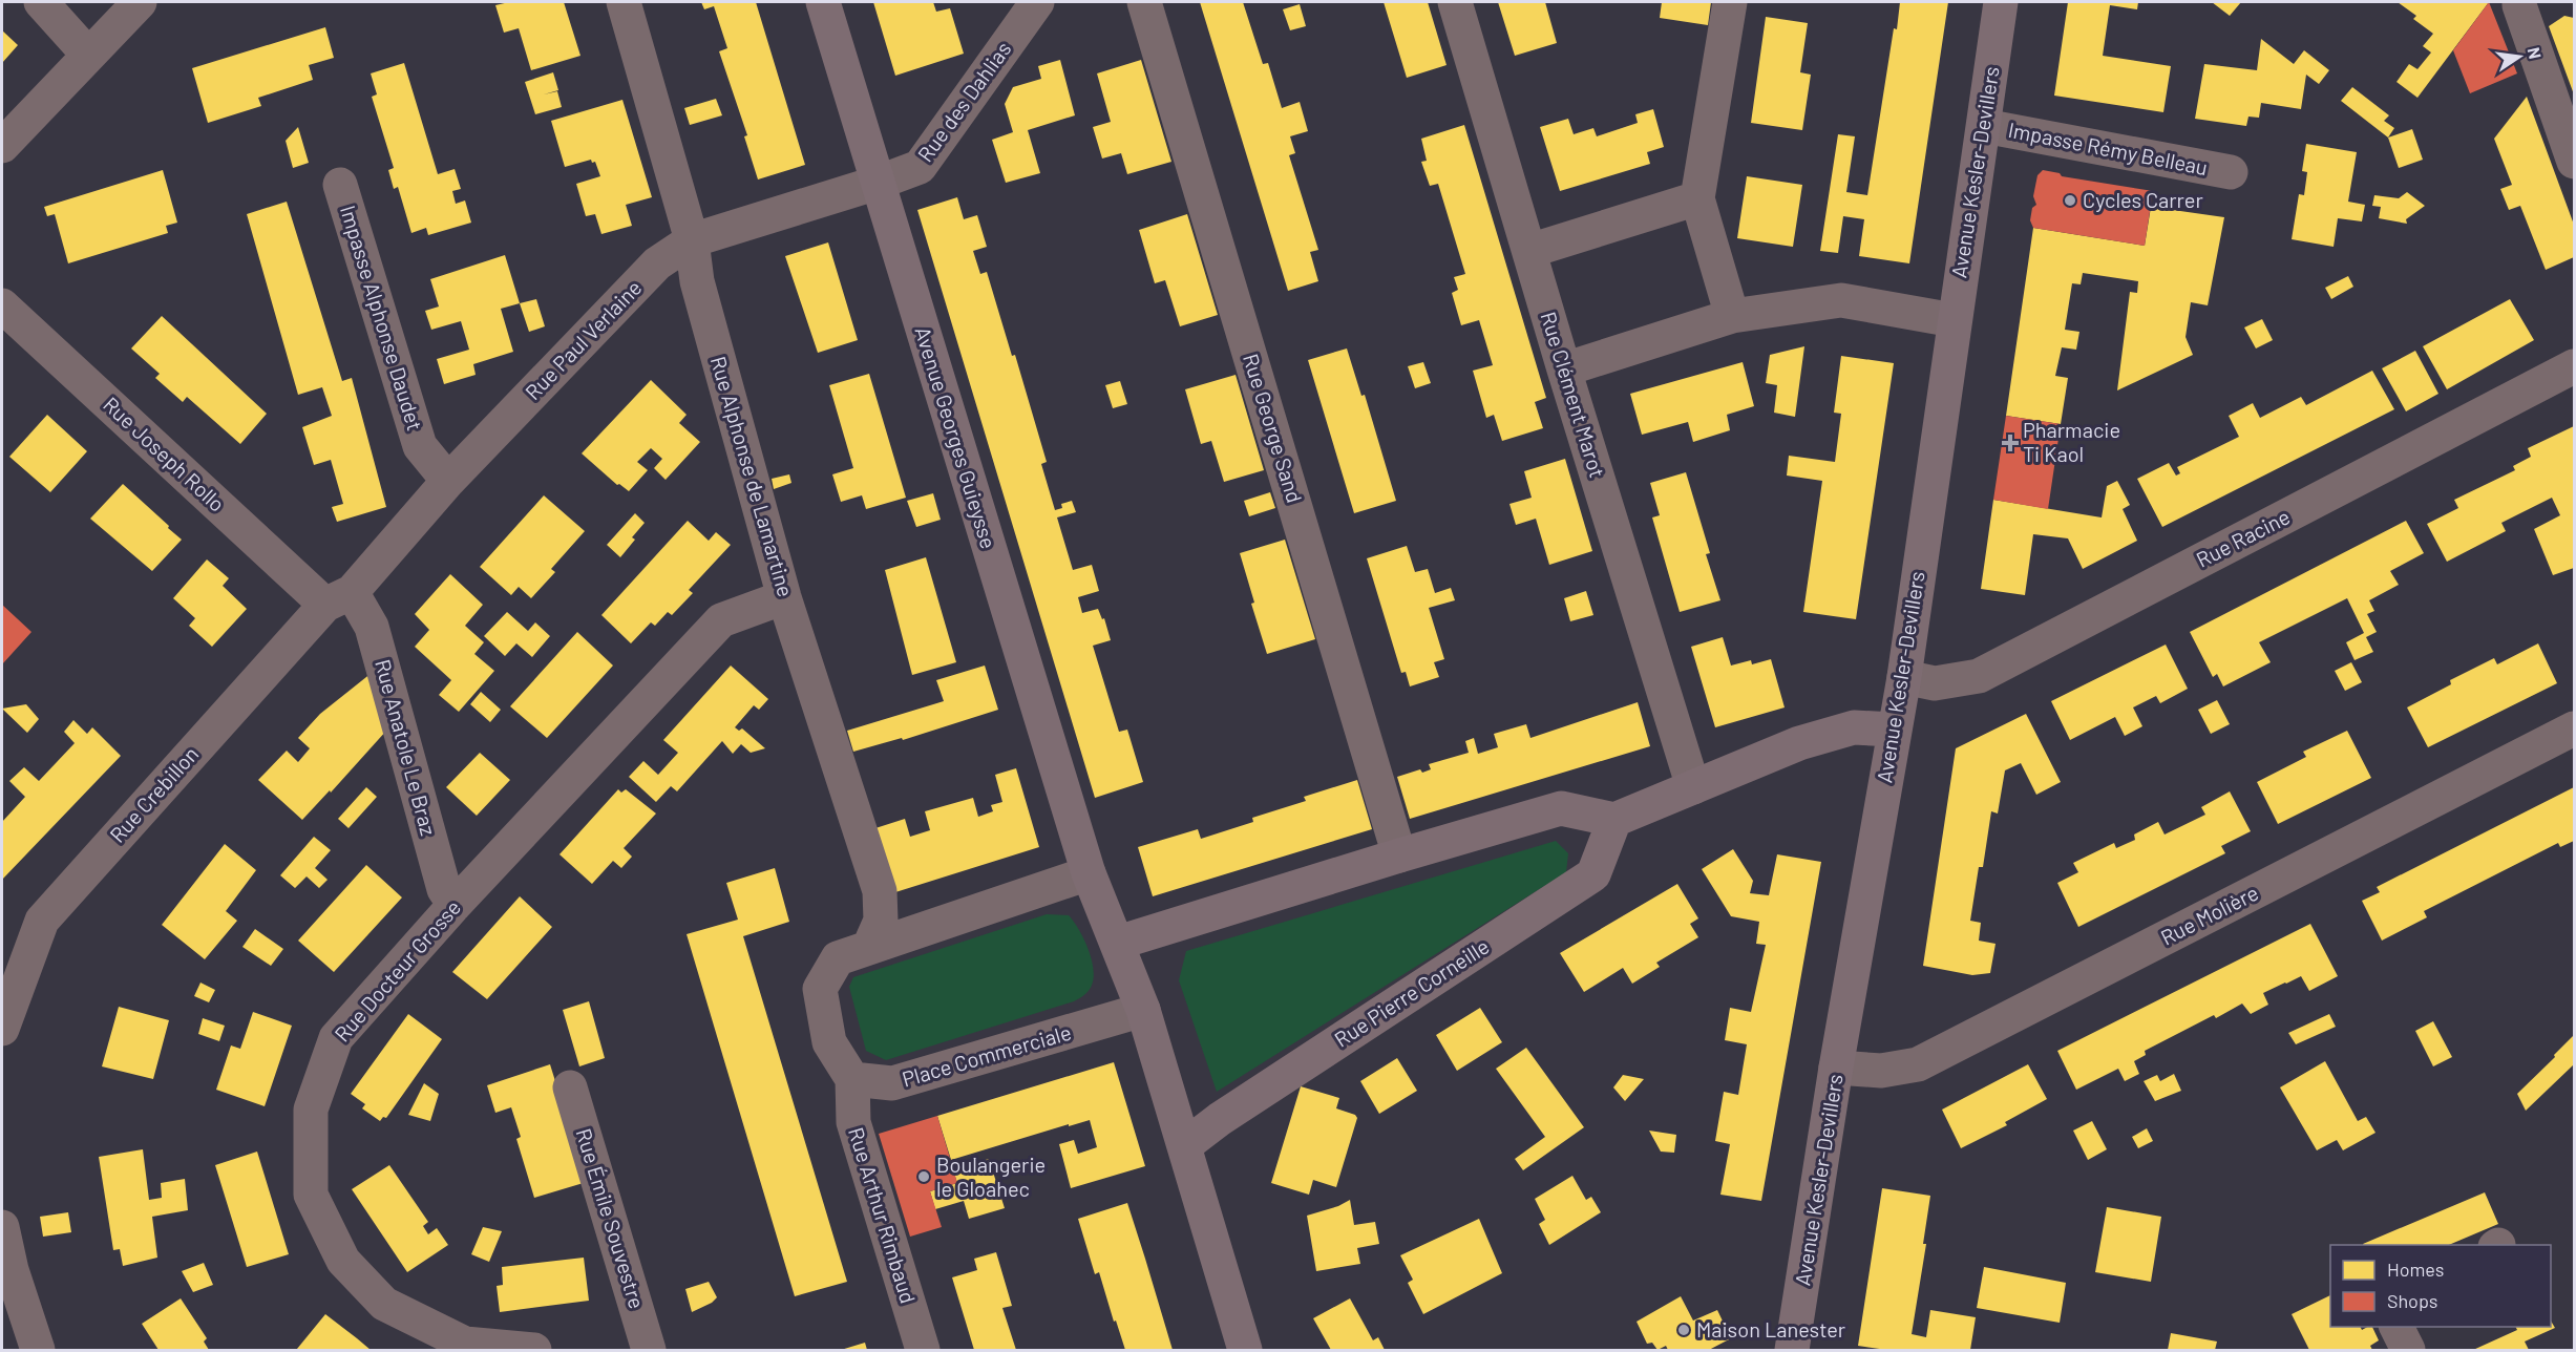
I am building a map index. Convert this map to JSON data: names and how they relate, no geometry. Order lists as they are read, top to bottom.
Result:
{
  "streets": {
    "street": [
      "Rue des Dahlias",
      "Impasse Rémy Belleau",
      "Avenue Kesler-Devillers",
      "Impasse Alphonse Daudet",
      "Rue Paul Verlaine",
      "Rue Clément Marot",
      "Rue George Sand",
      "Avenue Georges Guieysse",
      "Rue Joseph Rollo",
      "Rue Alphonse de Lamartine",
      "Rue Racine",
      "Rue Anatole Le Braz",
      "Rue Crebillon",
      "Rue Molière",
      "Rue Docteur Grosse",
      "Rue Pierre Corneille",
      "Place Commerciale",
      "Rue Arthur Rimbaud",
      "Rue Émile Souvestre"
    ]
  },
  "crossings": [
    ["Rue des Dahlias", "Rue Paul Verlaine"],
    ["Rue des Dahlias", "Avenue Georges Guieysse"],
    ["Impasse Rémy Belleau", "Avenue Kesler-Devillers"],
    ["Avenue Kesler-Devillers", "Rue Racine"],
    ["Avenue Kesler-Devillers", "Rue Molière"],
    ["Impasse Alphonse Daudet", "Rue Paul Verlaine"],
    ["Rue Paul Verlaine", "Avenue Georges Guieysse"],
    ["Rue Paul Verlaine", "Rue Joseph Rollo"],
    ["Rue Paul Verlaine", "Rue Alphonse de Lamartine"],
    ["Rue Paul Verlaine", "Rue Anatole Le Braz"],
    ["Rue Paul Verlaine", "Rue Crebillon"],
    ["Rue Joseph Rollo", "Rue Anatole Le Braz"],
    ["Rue Joseph Rollo", "Rue Crebillon"],
    ["Rue Alphonse de Lamartine", "Rue Docteur Grosse"],
    ["Rue Anatole Le Braz", "Rue Crebillon"],
    ["Rue Anatole Le Braz", "Rue Docteur Grosse"],
    ["Place Commerciale", "Rue Arthur Rimbaud"]
  ],
  "places": {
    "other": ["Cycles Carrer", "Boulangerie le Gloahec", "Maison Lanester"],
    "health": ["Pharmacie Ti Kaol"]
  },
  "legend": ["Homes", "Shops"],
  "north": "right"
}
